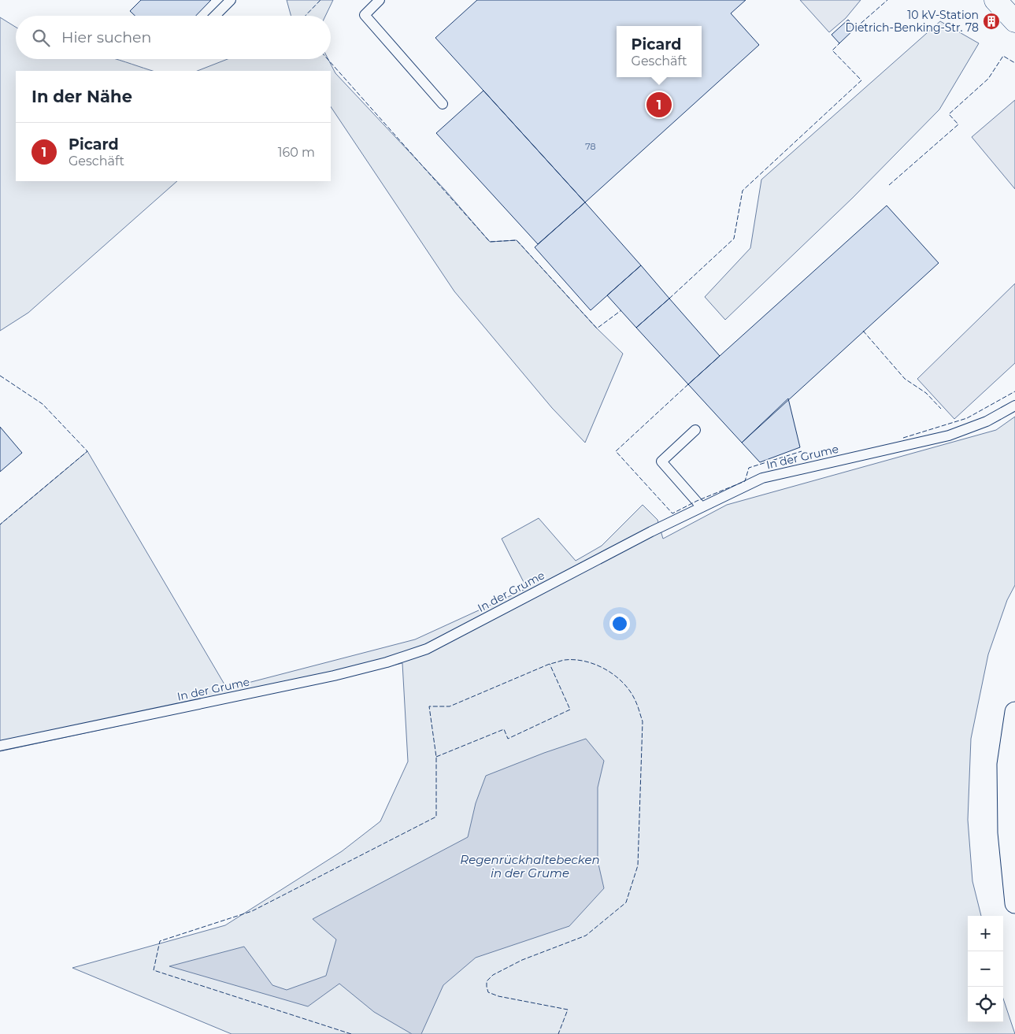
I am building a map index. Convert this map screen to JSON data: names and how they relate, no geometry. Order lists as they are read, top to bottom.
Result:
{
  "streets": {
    "lane": ["In der Grume"]
  },
  "water": ["Regenrückhaltebecken in der Grume"],
  "places": {
    "building": ["10 kV-Station Dietrich-Benking-Str. 78"]
  },
  "house_numbers": ["78"],
  "page": {
    "search": "Hier suchen",
    "popup": ["Picard", "Geschäft"],
    "heading": "In der Nähe",
    "pins": "1",
    "list": [
      {
        "mark": "1",
        "name": "Picard",
        "note": "Geschäft",
        "value": "160 m"
      }
    ],
    "map_buttons": ["+", "−"]
  }
}
